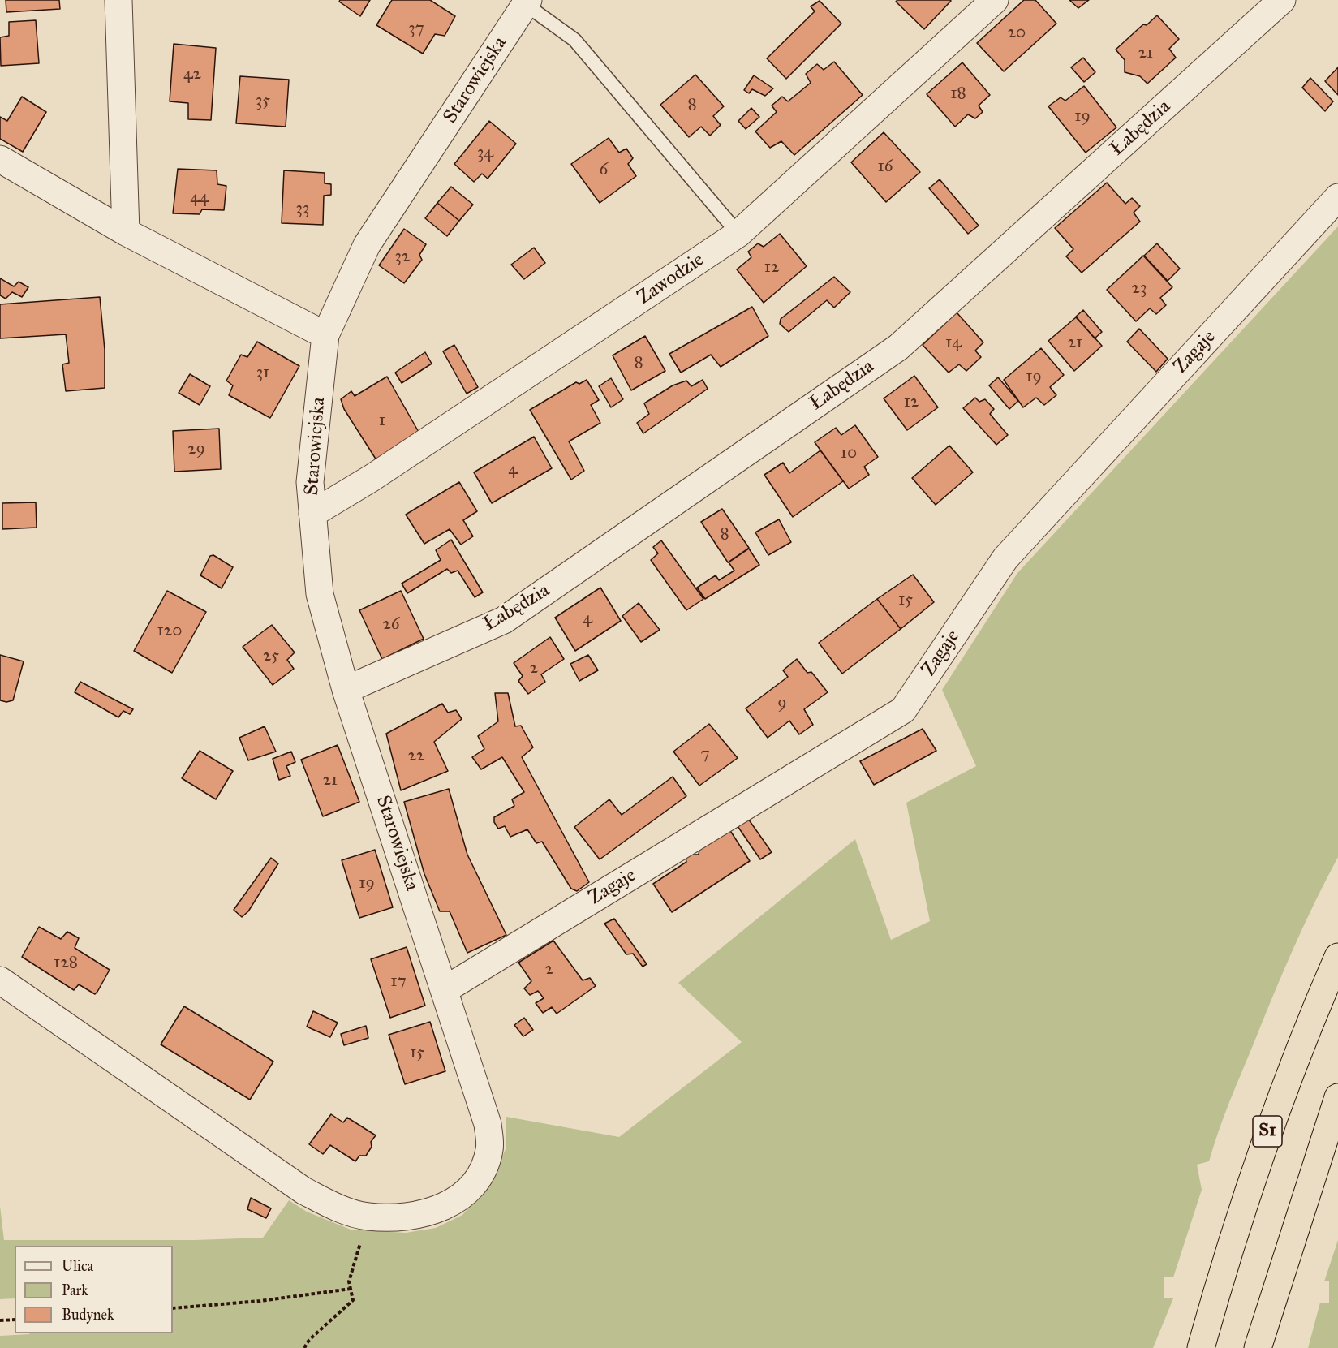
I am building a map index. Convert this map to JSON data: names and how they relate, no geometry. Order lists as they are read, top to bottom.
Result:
{
  "streets": {
    "highway": ["S1"],
    "street": [
      "Starowiejska",
      "Łabędzia",
      "Zawodzie",
      "Zagaje"
    ]
  },
  "crossings": [
    ["Starowiejska", "Łabędzia"],
    ["Starowiejska", "Zawodzie"],
    ["Starowiejska", "Zagaje"]
  ],
  "house_numbers": [
    "37",
    "20",
    "21",
    "42",
    "18",
    "35",
    "8",
    "19",
    "34",
    "16",
    "6",
    "44",
    "33",
    "32",
    "12",
    "23",
    "14",
    "21",
    "8",
    "31",
    "19",
    "12",
    "1",
    "29",
    "10",
    "4",
    "8",
    "15",
    "4",
    "26",
    "120",
    "25",
    "2",
    "9",
    "7",
    "22",
    "21",
    "19",
    "128",
    "2",
    "17",
    "15"
  ],
  "legend": ["Ulica", "Park", "Budynek"]
}
